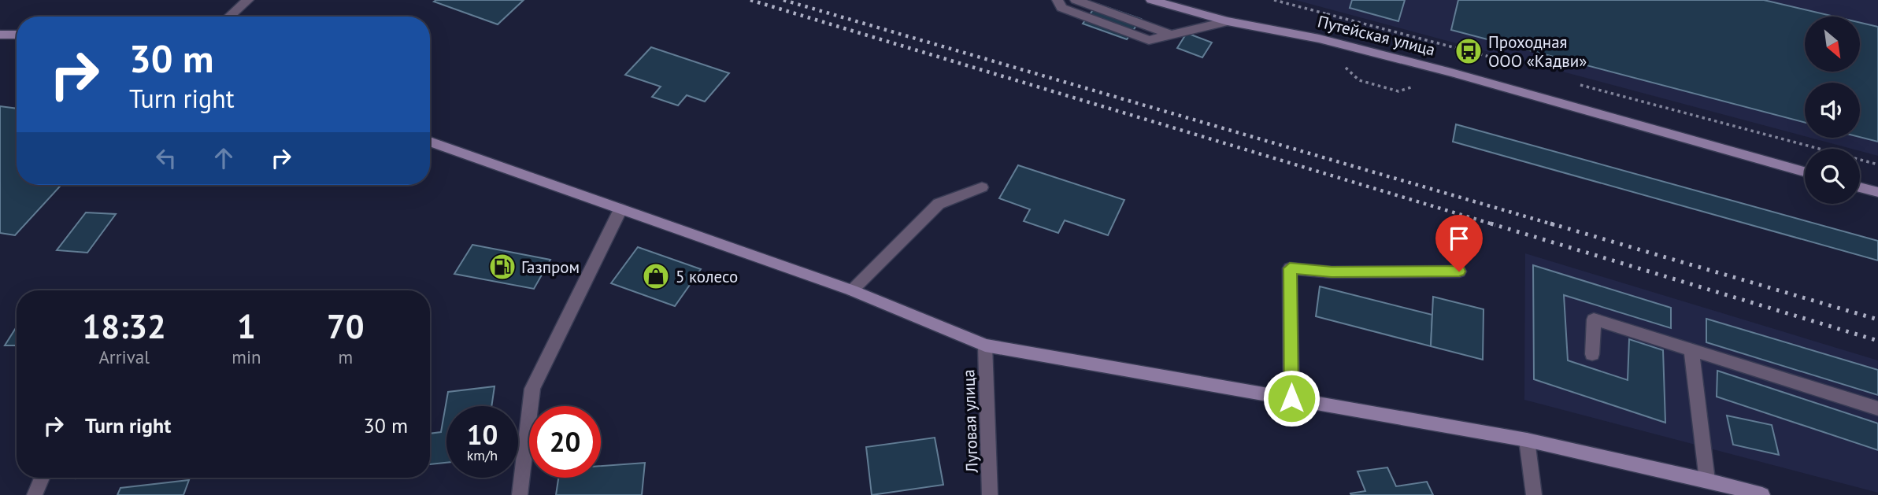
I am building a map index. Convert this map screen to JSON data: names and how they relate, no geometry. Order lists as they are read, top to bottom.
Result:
{
  "streets": {
    "main road": ["Путейская улица"],
    "street": ["Луговая улица"]
  },
  "places": {
    "bus stop": ["Проходная ООО «Кадви»"],
    "fuel station": ["Газпром"],
    "shop": ["5 колесо"]
  },
  "north": "bottom right",
  "page": {
    "turn": ["30 m", "Turn right"],
    "eta": [
      "18:32",
      "Arrival",
      "1",
      "min",
      "70",
      "m"
    ],
    "list": [
      {
        "name": "Turn right",
        "value": "30 m"
      }
    ],
    "speed": "10 km/h",
    "limit": "20"
  }
}
